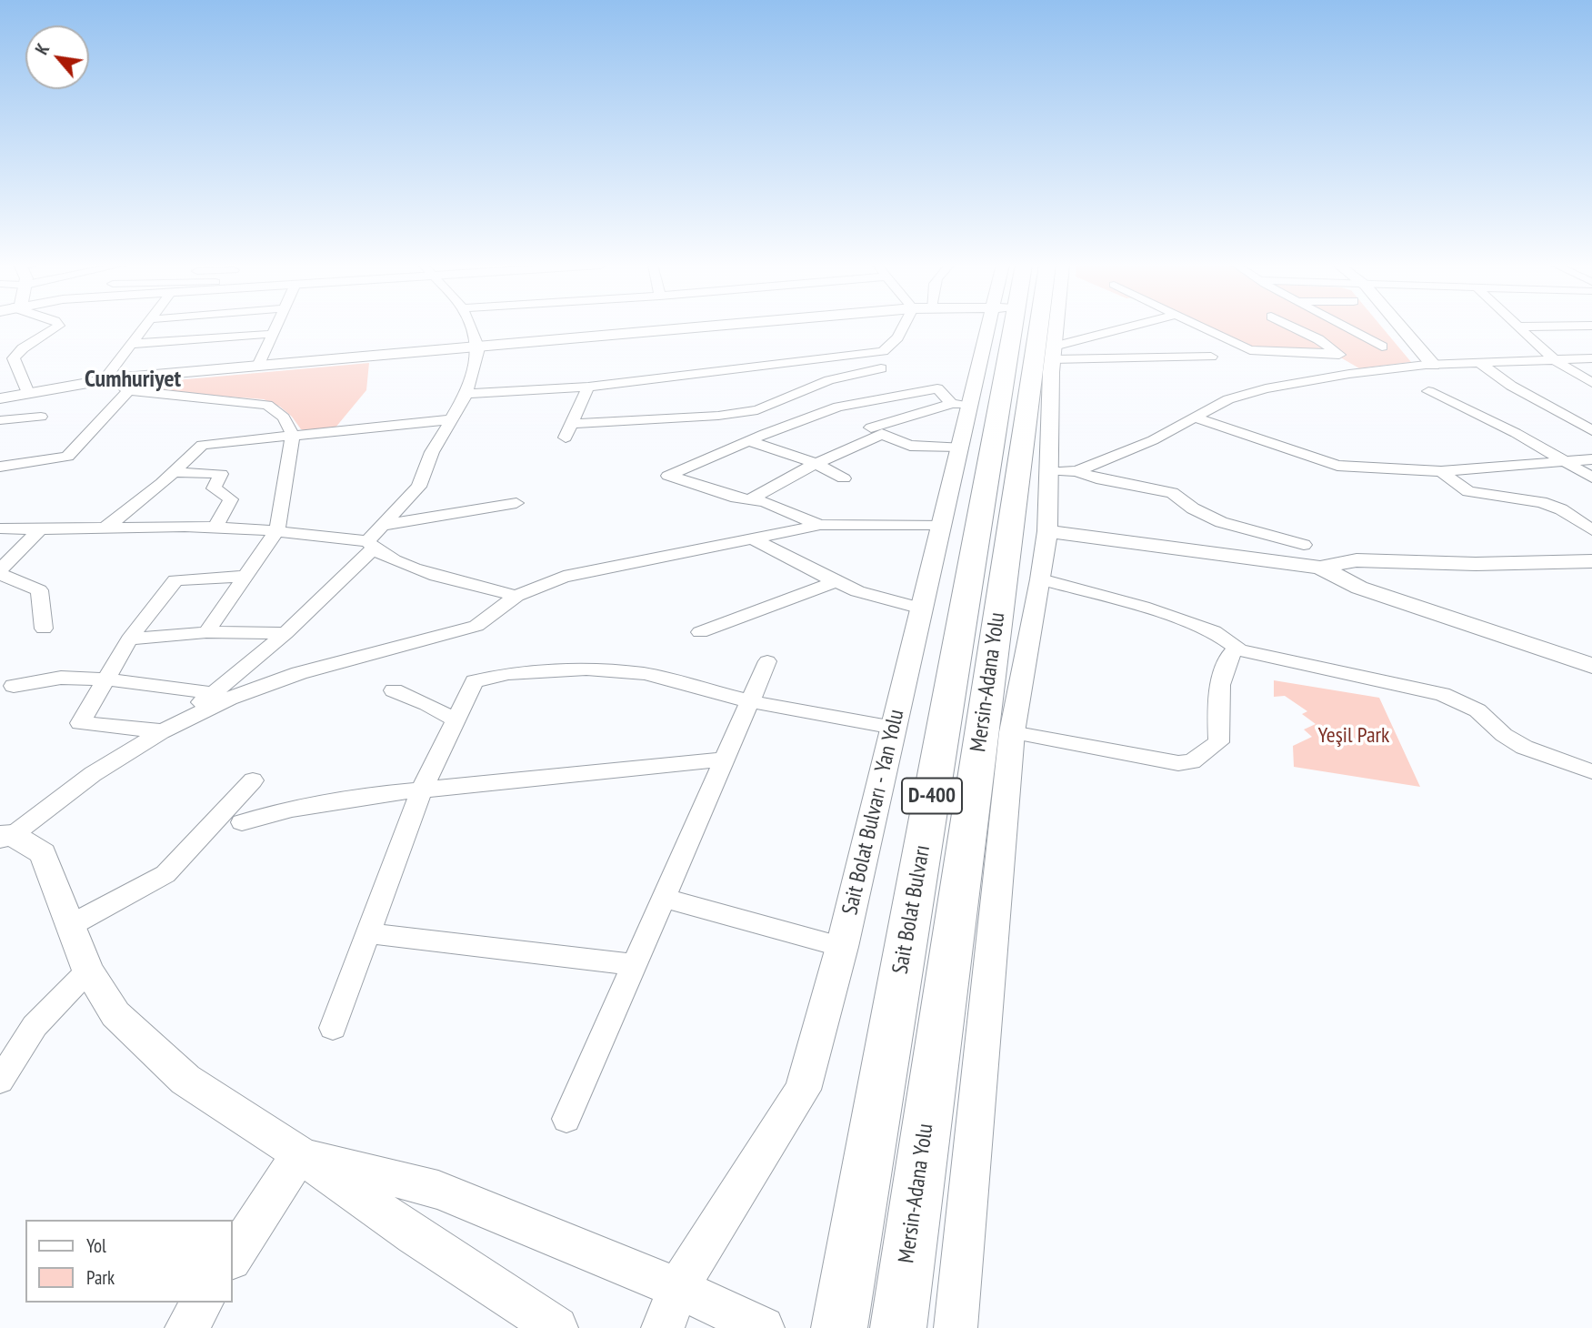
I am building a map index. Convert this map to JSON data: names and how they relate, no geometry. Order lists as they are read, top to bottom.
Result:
{
  "streets": {
    "highway": ["Mersin-Adana Yolu", "D-400", "Sait Bolat Bulvarı"],
    "street": ["Sait Bolat Bulvarı - Yan Yolu"]
  },
  "districts": ["Cumhuriyet"],
  "parks": ["Yeşil Park"],
  "legend": ["Yol", "Park"],
  "north": "top left"
}
